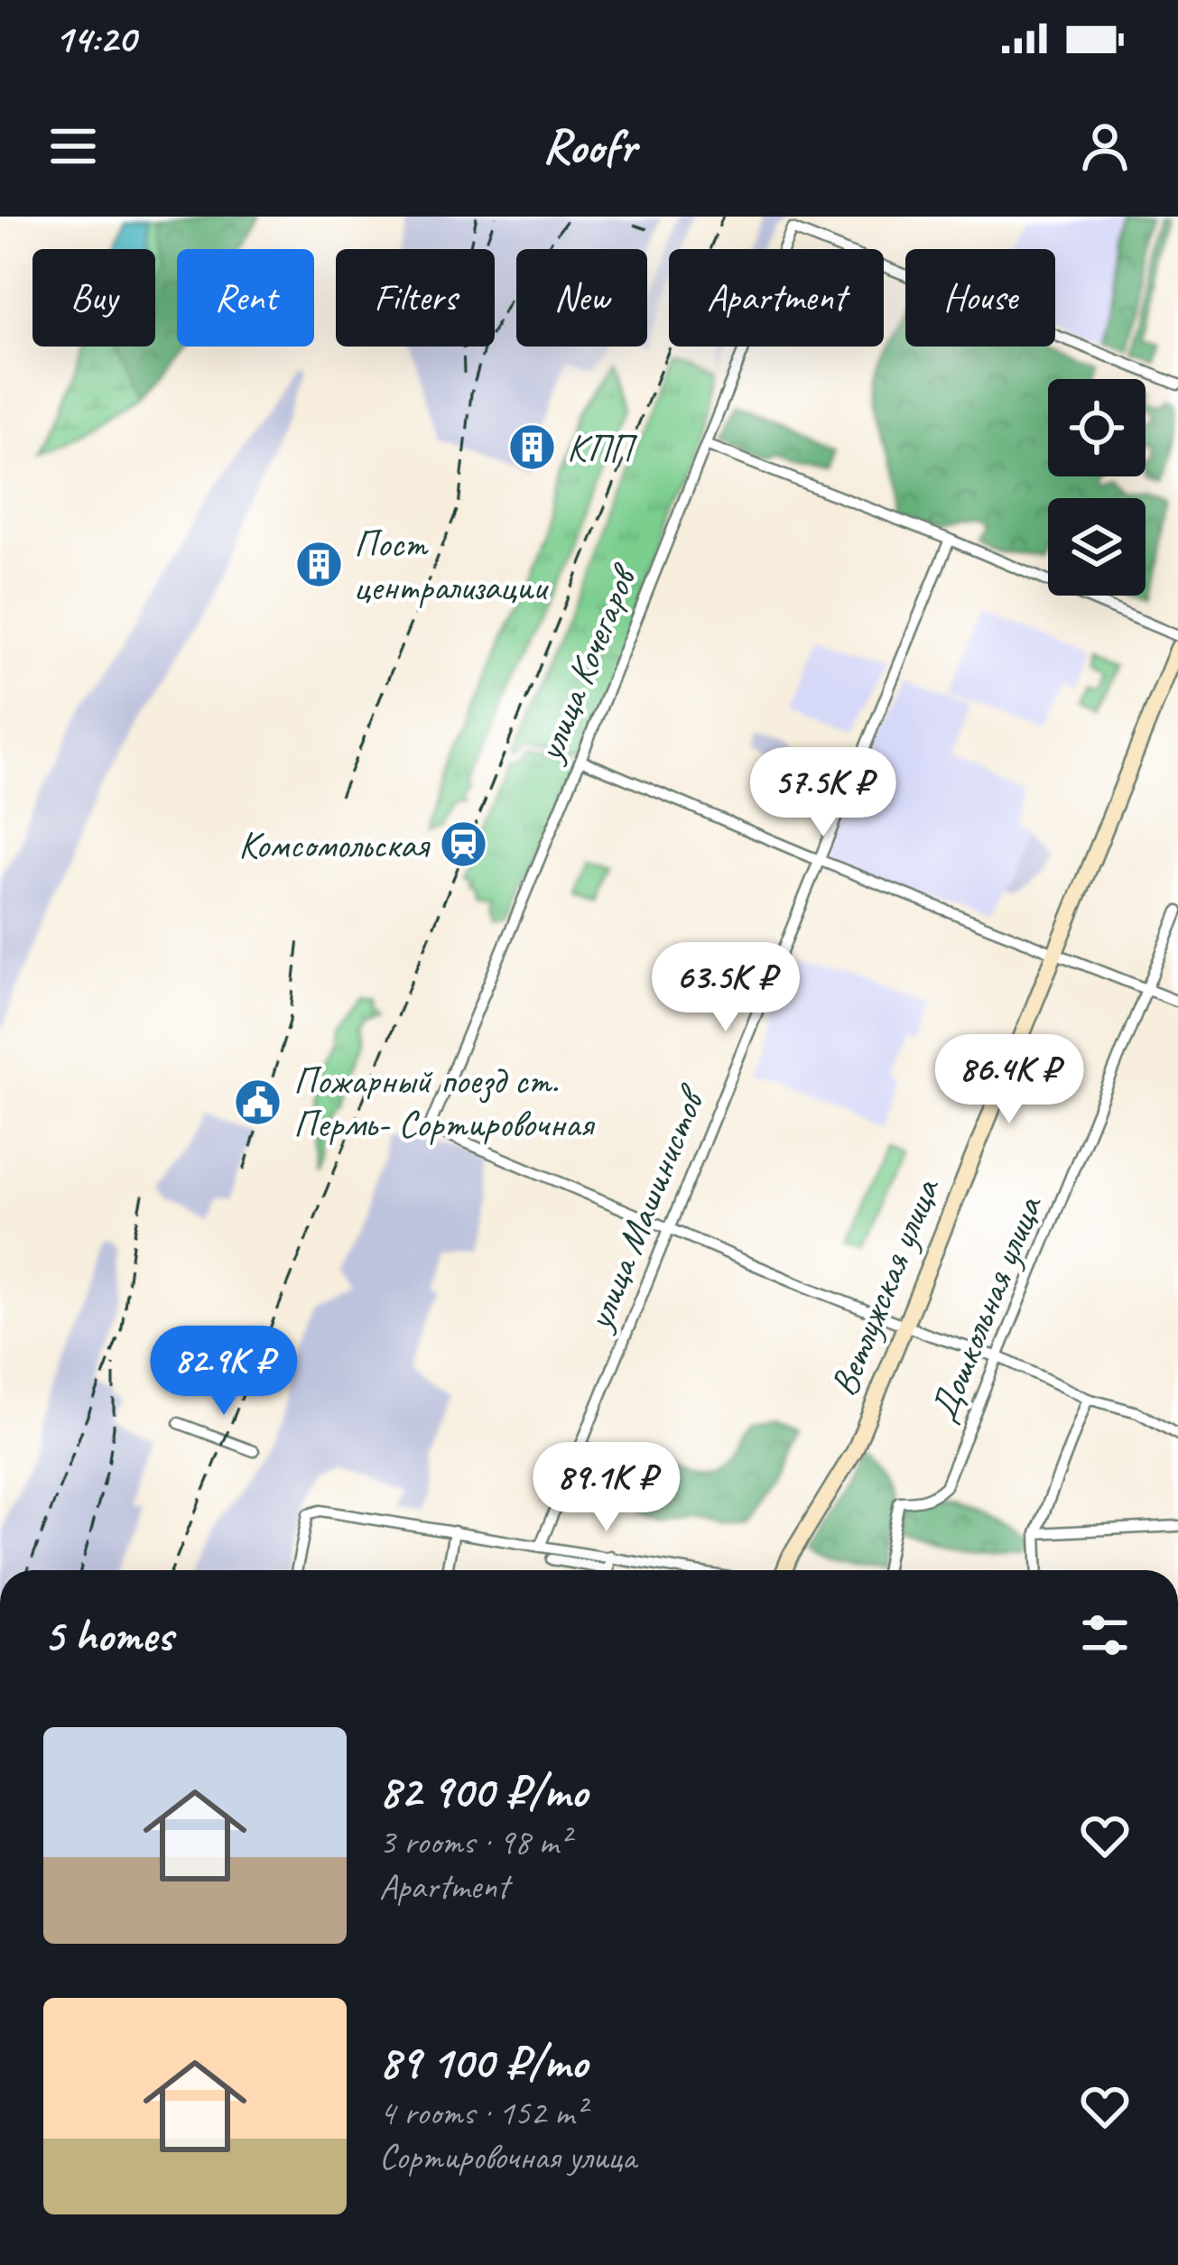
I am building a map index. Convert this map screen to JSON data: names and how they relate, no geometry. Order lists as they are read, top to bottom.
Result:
{
  "streets": {
    "main road": ["Ветлужская улица"],
    "street": ["улица Кочегаров", "улица Машинистов", "Дошкольная улица"]
  },
  "crossings": [
    ["улица Кочегаров", "улица Машинистов"]
  ],
  "places": {
    "building": ["КПП", "Пост централизации"],
    "station": ["Комсомольская"],
    "public building": ["Пожарный поезд ст. Пермь- Сортировочная"]
  },
  "page": {
    "status": "14:20",
    "header": "Roofr",
    "chip": [
      "Buy",
      "Rent",
      "Filters",
      "New",
      "Apartment",
      "House"
    ],
    "price": [
      "57.5K ₽",
      "63.5K ₽",
      "86.4K ₽",
      "82.9K ₽",
      "89.1K ₽"
    ],
    "heading": "5 homes",
    "list": [
      {
        "name": "82 900 ₽/mo",
        "note": "3 rooms · 98 m² · Apartment"
      },
      {
        "name": "89 100 ₽/mo",
        "note": "4 rooms · 152 m² · Сортировочная улица"
      }
    ]
  }
}
